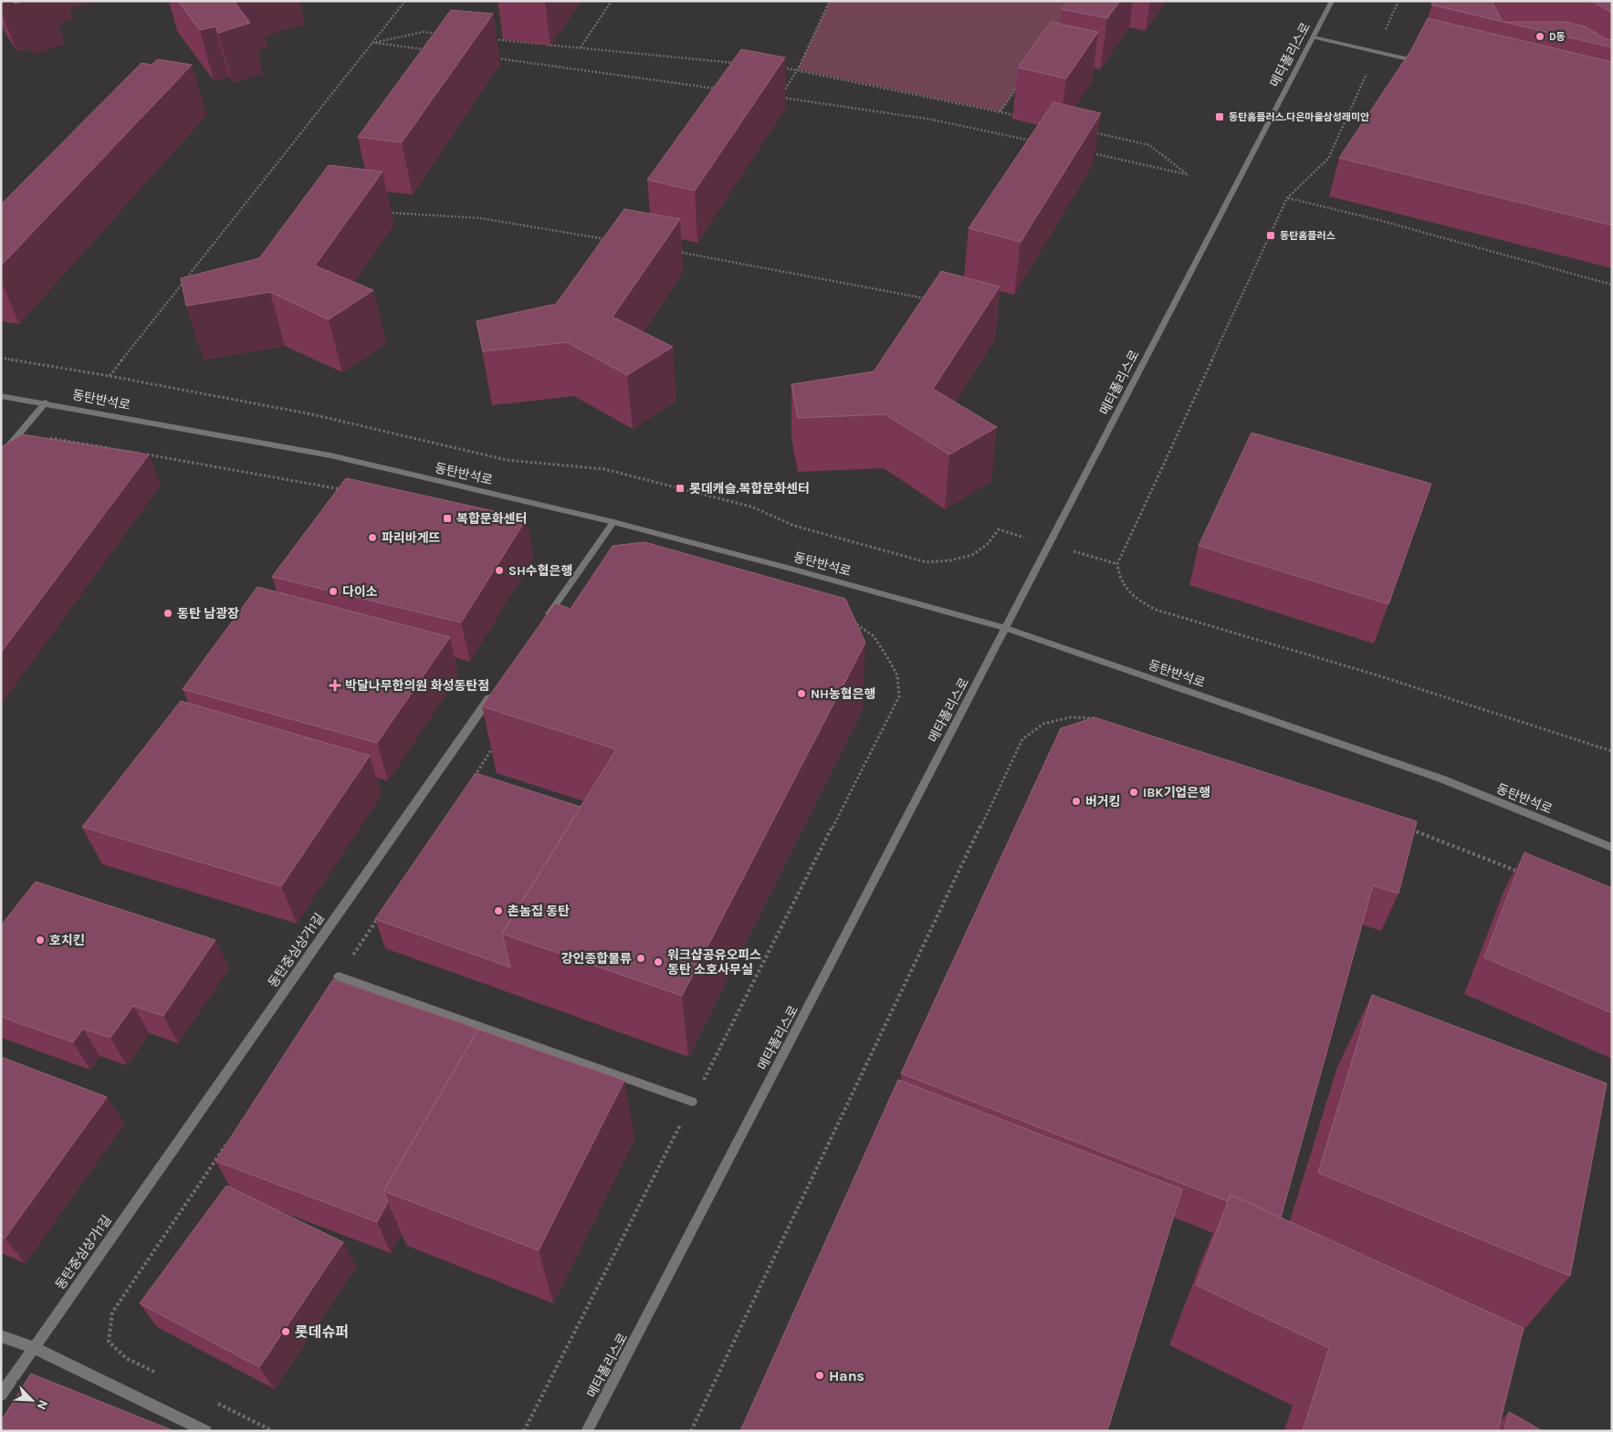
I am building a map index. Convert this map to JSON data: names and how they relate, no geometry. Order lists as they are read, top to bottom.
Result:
{
  "streets": {
    "street": ["메타폴리스로", "동탄반석로", "동탄중심상가1길"]
  },
  "crossings": [
    ["메타폴리스로", "동탄반석로"]
  ],
  "places": {
    "other": [
      "D동",
      "파리바게뜨",
      "SH수협은행",
      "다이소",
      "동탄 남광장",
      "NH농협은행",
      "IBK기업은행",
      "버거킹",
      "촌놈집 동탄",
      "호치킨",
      "강인종합물류",
      "워크샵공유오피스 동탄 소호사무실",
      "롯데슈퍼",
      "Hans"
    ],
    "transit": [
      "동탄홈플러스.다은마을삼성래미안",
      "동탄홈플러스",
      "롯데캐슬.복합문화센터",
      "복합문화센터"
    ],
    "health": ["박달나무한의원 화성동탄점"]
  },
  "north": "bottom right"
}
